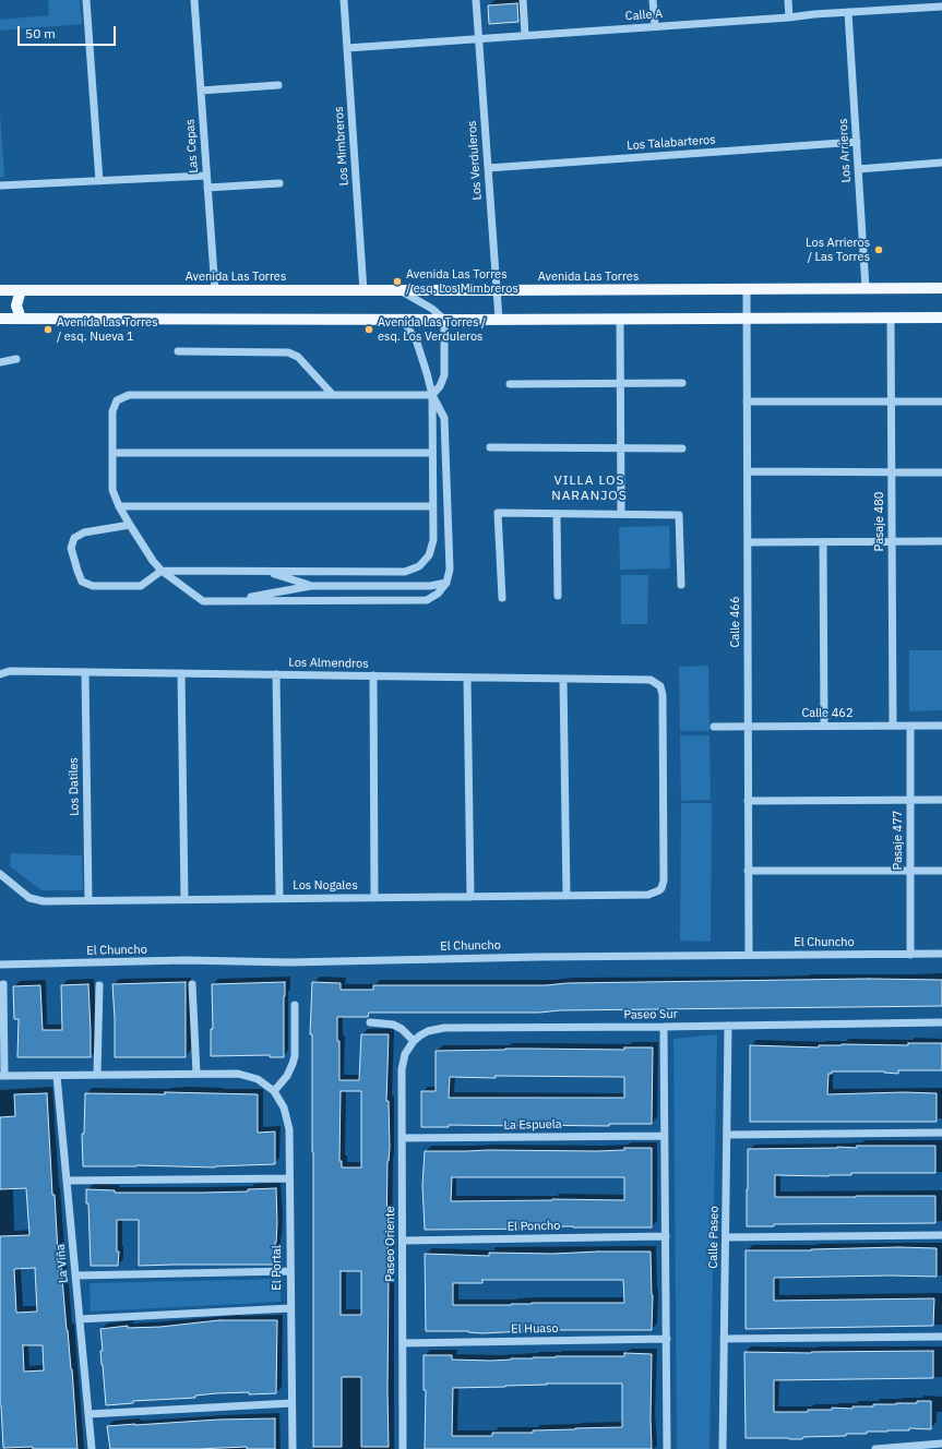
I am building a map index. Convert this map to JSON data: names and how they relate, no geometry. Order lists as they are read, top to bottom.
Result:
{
  "streets": {
    "main road": ["Avenida Las Torres"],
    "street": [
      "Calle A",
      "Los Talabarteros",
      "Las Cepas",
      "Los Mimbreros",
      "Los Arrieros",
      "Los Verduleros",
      "Pasaje 480",
      "Calle 466",
      "Los Almendros",
      "Calle 462",
      "Los Datiles",
      "Pasaje 477",
      "Los Nogales",
      "El Chuncho",
      "Paseo Sur",
      "La Espuela",
      "El Poncho",
      "Calle Paseo",
      "Paseo Oriente",
      "La Viña",
      "El Portal",
      "El Huaso"
    ]
  },
  "crossings": [
    ["Calle A", "Los Mimbreros"],
    ["Calle A", "Los Arrieros"],
    ["Calle A", "Los Verduleros"],
    ["Los Talabarteros", "Los Arrieros"],
    ["Los Talabarteros", "Los Verduleros"],
    ["Las Cepas", "Avenida Las Torres"],
    ["Los Mimbreros", "Avenida Las Torres"],
    ["Los Arrieros", "Avenida Las Torres"],
    ["Los Verduleros", "Avenida Las Torres"],
    ["Avenida Las Torres", "Calle 466"],
    ["Pasaje 480", "Calle 462"],
    ["Calle 466", "Calle 462"],
    ["Calle 466", "El Chuncho"],
    ["Los Almendros", "Los Datiles"],
    ["Los Almendros", "Los Nogales"],
    ["Calle 462", "Pasaje 477"],
    ["Los Datiles", "Los Nogales"],
    ["Pasaje 477", "El Chuncho"],
    ["Paseo Sur", "Calle Paseo"],
    ["Paseo Sur", "Paseo Oriente"],
    ["La Espuela", "Paseo Oriente"],
    ["El Poncho", "Paseo Oriente"],
    ["Paseo Oriente", "El Huaso"],
    ["La Viña", "El Portal"]
  ],
  "districts": ["VILLA LOS NARANJOS"],
  "places": [
    "Los Arrieros / Las Torres",
    "Avenida Las Torres / esq. Los Mimbreros",
    "Avenida Las Torres / esq. Nueva 1",
    "Avenida Las Torres / esq. Los Verduleros"
  ],
  "scale_bar": "50 m"
}
